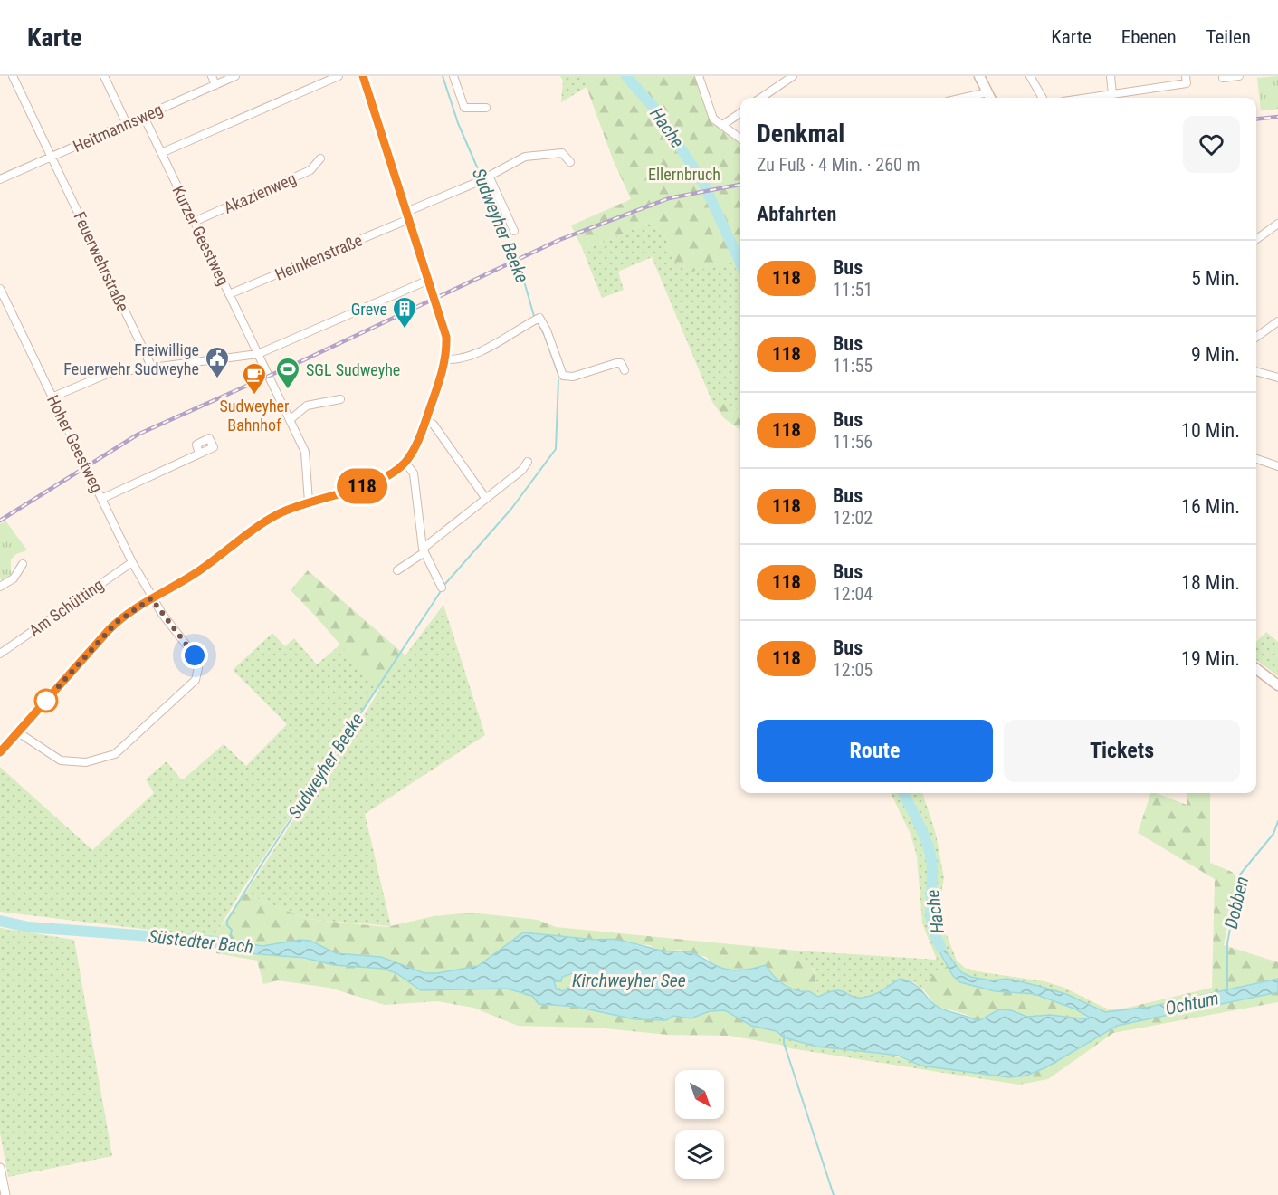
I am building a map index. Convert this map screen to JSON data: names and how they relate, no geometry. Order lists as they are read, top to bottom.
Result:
{
  "streets": {
    "street": [
      "Heitmannsweg",
      "Akazienweg",
      "Kurzer Geestweg",
      "Heinkenstraße",
      "Feuerwehrstraße",
      "Hoher Geestweg",
      "Am Schütting"
    ]
  },
  "crossings": [
    ["Heitmannsweg", "Kurzer Geestweg"],
    ["Heitmannsweg", "Feuerwehrstraße"],
    ["Akazienweg", "Kurzer Geestweg"],
    ["Kurzer Geestweg", "Heinkenstraße"],
    ["Hoher Geestweg", "Am Schütting"]
  ],
  "water": [
    "Hache",
    "Sudweyher Beeke",
    "Dobben",
    "Süstedter Bach",
    "Kirchweyher See",
    "Ochtum"
  ],
  "parks": ["Ellernbruch"],
  "places": {
    "building": ["Greve"],
    "public building": ["Freiwillige Feuerwehr Sudweyhe"],
    "sports": ["SGL Sudweyhe"],
    "cafe": ["Sudweyher Bahnhof"]
  },
  "lines": ["bus line 118"],
  "north": "bottom right",
  "page": {
    "header": "Karte",
    "nav": ["Karte", "Ebenen", "Teilen"],
    "on_map": "118",
    "heading": [
      ["Denkmal", "Zu Fuß · 4 Min. · 260 m"],
      "Abfahrten"
    ],
    "list": [
      {
        "mark": "118",
        "name": "Bus",
        "note": "11:51",
        "value": "5 Min."
      },
      {
        "mark": "118",
        "name": "Bus",
        "note": "11:55",
        "value": "9 Min."
      },
      {
        "mark": "118",
        "name": "Bus",
        "note": "11:56",
        "value": "10 Min."
      },
      {
        "mark": "118",
        "name": "Bus",
        "note": "12:02",
        "value": "16 Min."
      },
      {
        "mark": "118",
        "name": "Bus",
        "note": "12:04",
        "value": "18 Min."
      },
      {
        "mark": "118",
        "name": "Bus",
        "note": "12:05",
        "value": "19 Min."
      }
    ],
    "buttons": ["Route", "Tickets"]
  }
}
